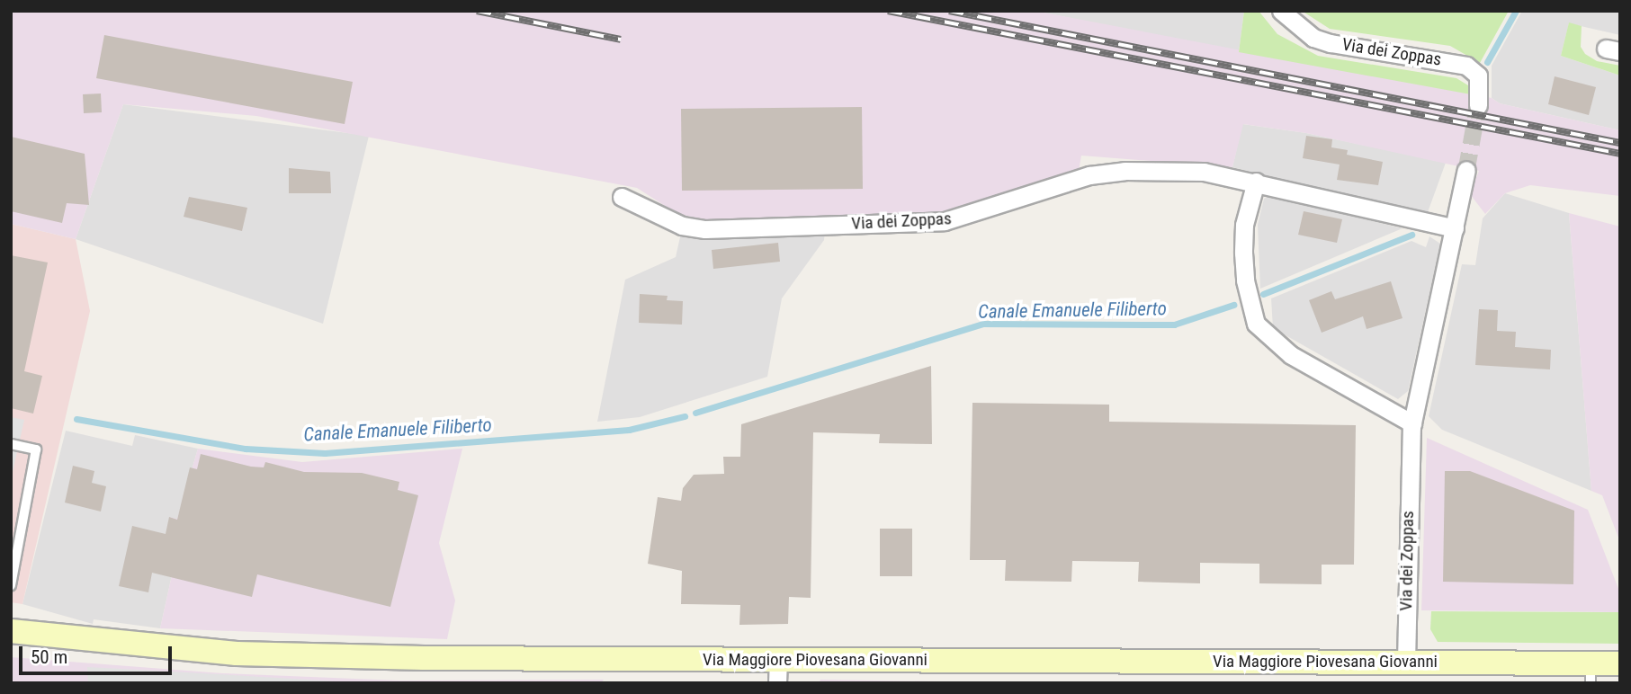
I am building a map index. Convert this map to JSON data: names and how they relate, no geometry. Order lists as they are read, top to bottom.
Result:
{
  "streets": {
    "street": ["Via dei Zoppas", "Via Maggiore Piovesana Giovanni"]
  },
  "crossings": [
    ["Via dei Zoppas", "Via Maggiore Piovesana Giovanni"]
  ],
  "water": ["Canale Emanuele Filiberto"],
  "scale_bar": "50 m"
}
